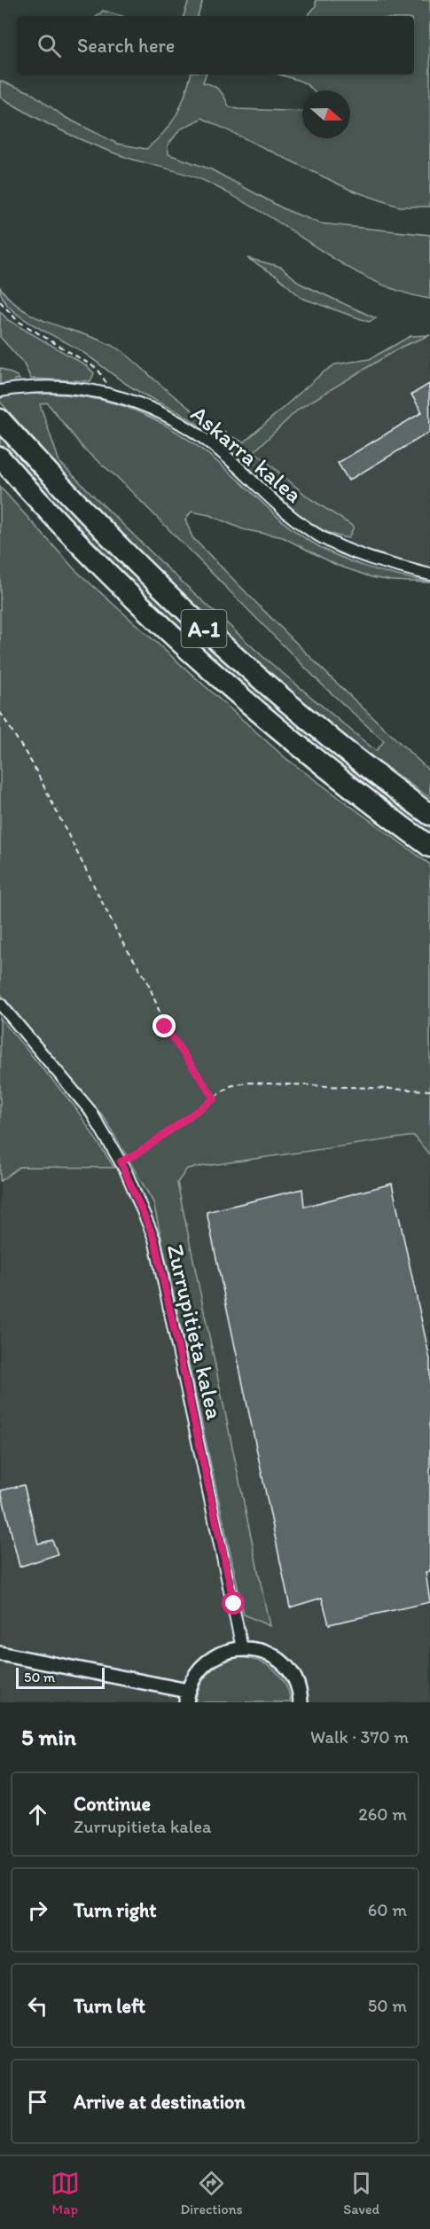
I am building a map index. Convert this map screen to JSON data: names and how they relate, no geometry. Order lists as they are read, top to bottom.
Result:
{
  "streets": {
    "highway": ["A-1"],
    "street": ["Askarra kalea", "Zurrupitieta kalea"]
  },
  "scale_bar": "50 m",
  "north": "right",
  "page": {
    "search": "Search here",
    "scale": "50 m",
    "heading": ["5 min", "Walk · 370 m"],
    "list": [
      ["Continue", "Zurrupitieta kalea", "260 m"],
      ["Turn right", "60 m"],
      ["Turn left", "50 m"],
      "Arrive at destination"
    ],
    "nav": ["Map", "Directions", "Saved"]
  }
}
